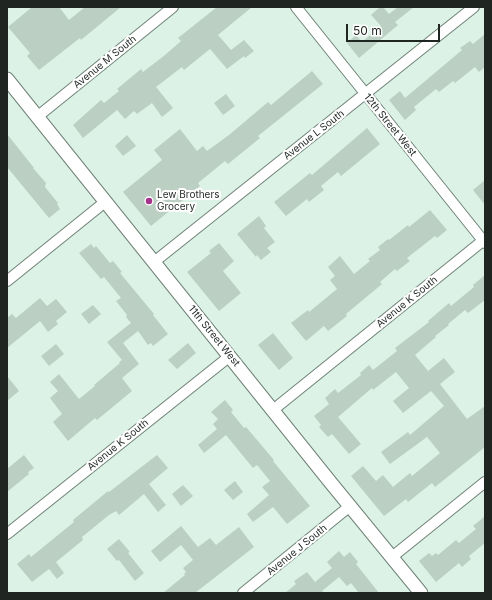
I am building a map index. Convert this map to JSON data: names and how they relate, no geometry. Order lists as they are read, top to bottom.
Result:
{
  "streets": {
    "street": [
      "Avenue M South",
      "12th Street West",
      "Avenue L South",
      "Avenue K South",
      "11th Street West",
      "Avenue J South"
    ]
  },
  "crossings": [
    ["Avenue M South", "11th Street West"],
    ["12th Street West", "Avenue L South"],
    ["12th Street West", "Avenue K South"],
    ["Avenue L South", "11th Street West"],
    ["Avenue K South", "11th Street West"],
    ["11th Street West", "Avenue J South"]
  ],
  "places": ["Lew Brothers Grocery"],
  "scale_bar": "50 m"
}
